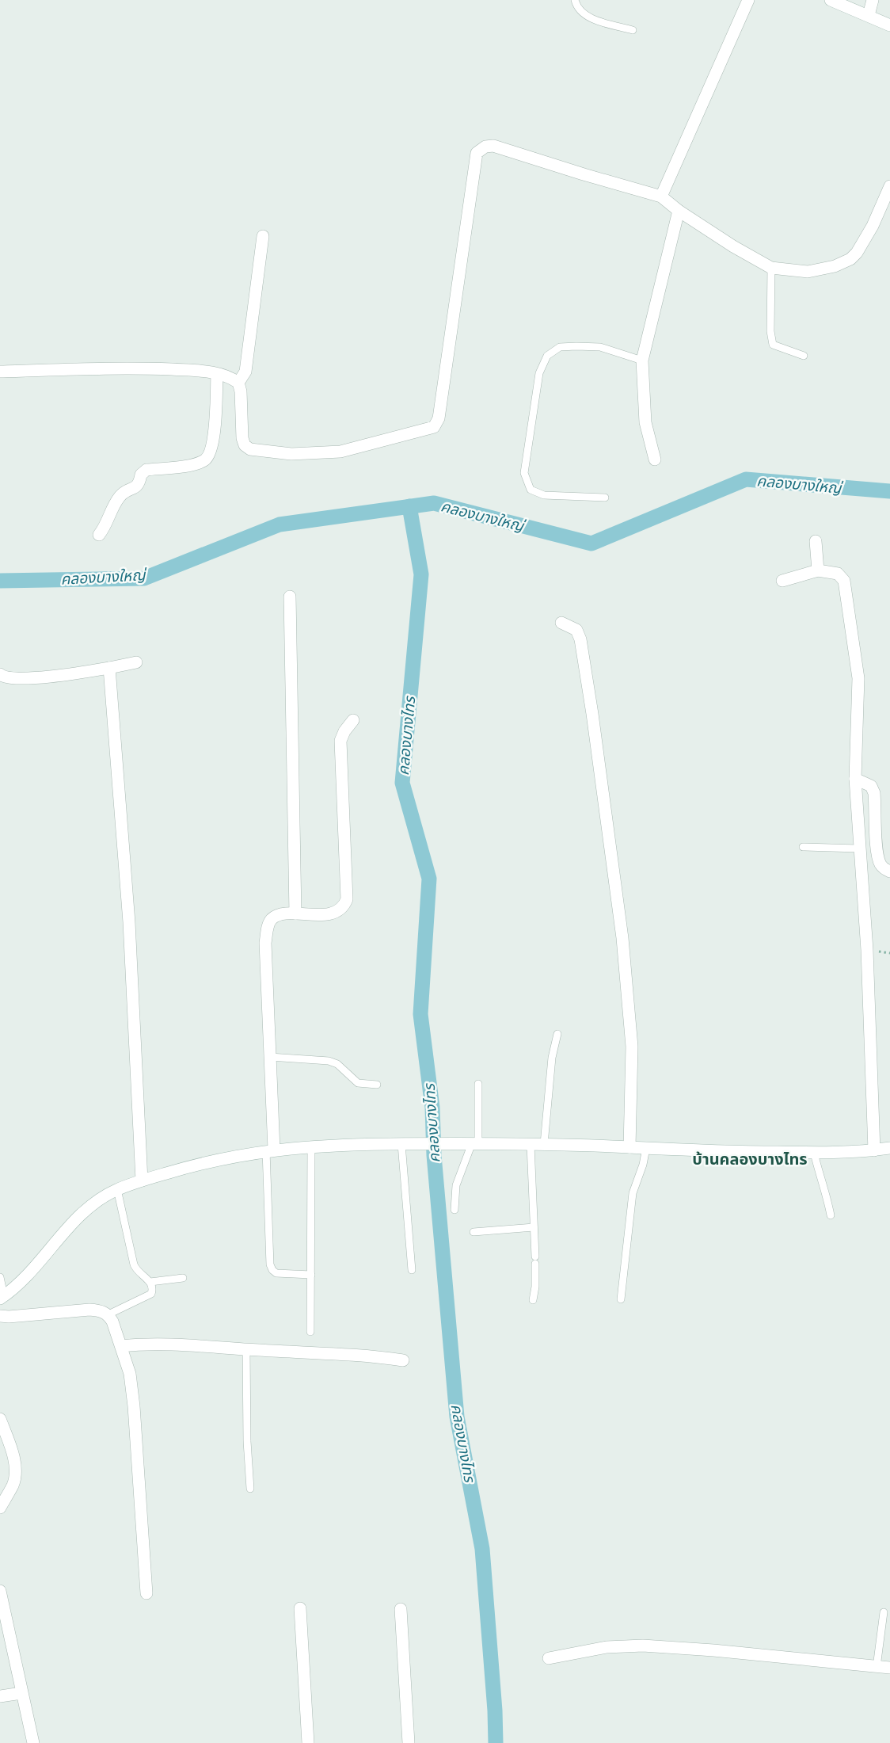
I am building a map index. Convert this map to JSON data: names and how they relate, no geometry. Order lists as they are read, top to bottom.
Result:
{
  "districts": ["บ้านคลองบางไทร"],
  "water": ["คลองบางใหญ่", "คลองบางไทร"]
}
